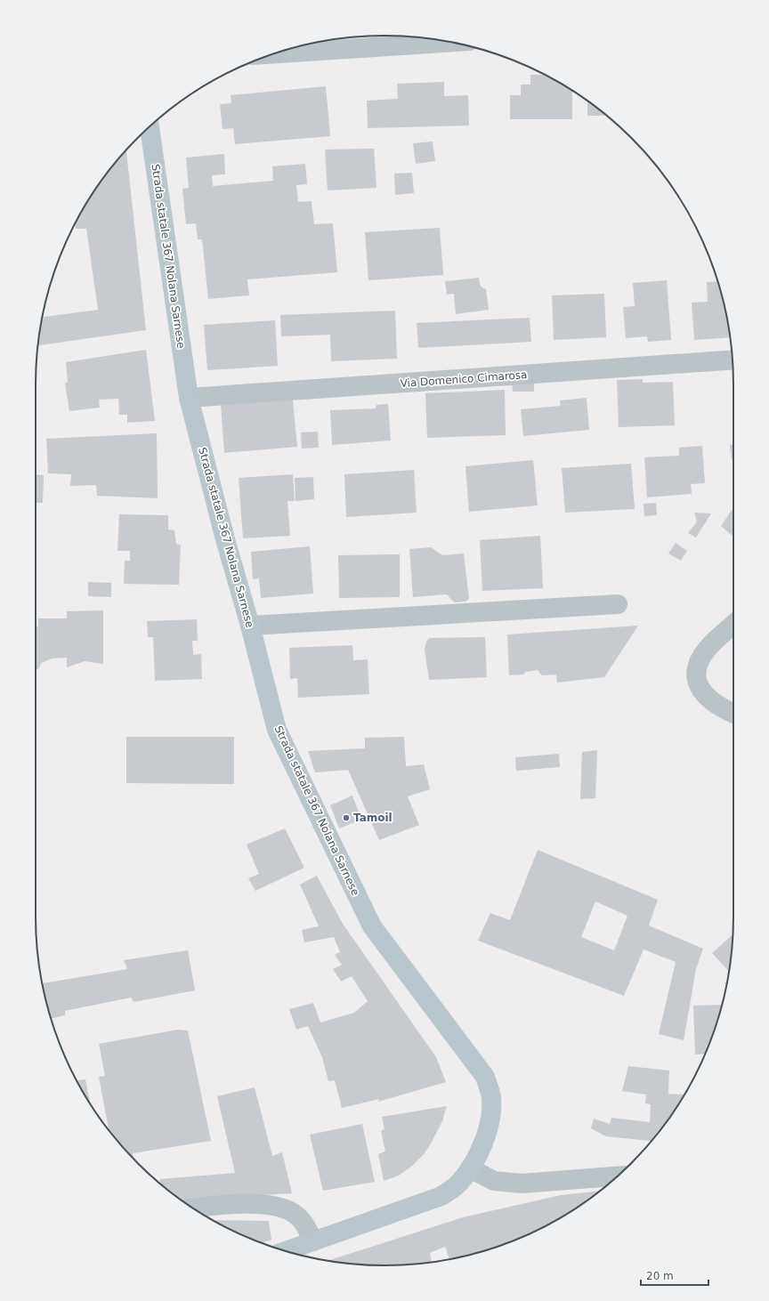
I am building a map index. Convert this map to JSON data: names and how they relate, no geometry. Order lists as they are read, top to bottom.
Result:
{
  "streets": {
    "main road": ["Strada statale 367 Nolana Sarnese"],
    "street": ["Via Domenico Cimarosa"]
  },
  "crossings": [
    ["Strada statale 367 Nolana Sarnese", "Via Domenico Cimarosa"]
  ],
  "places": ["Tamoil"],
  "scale_bar": "20 m"
}
